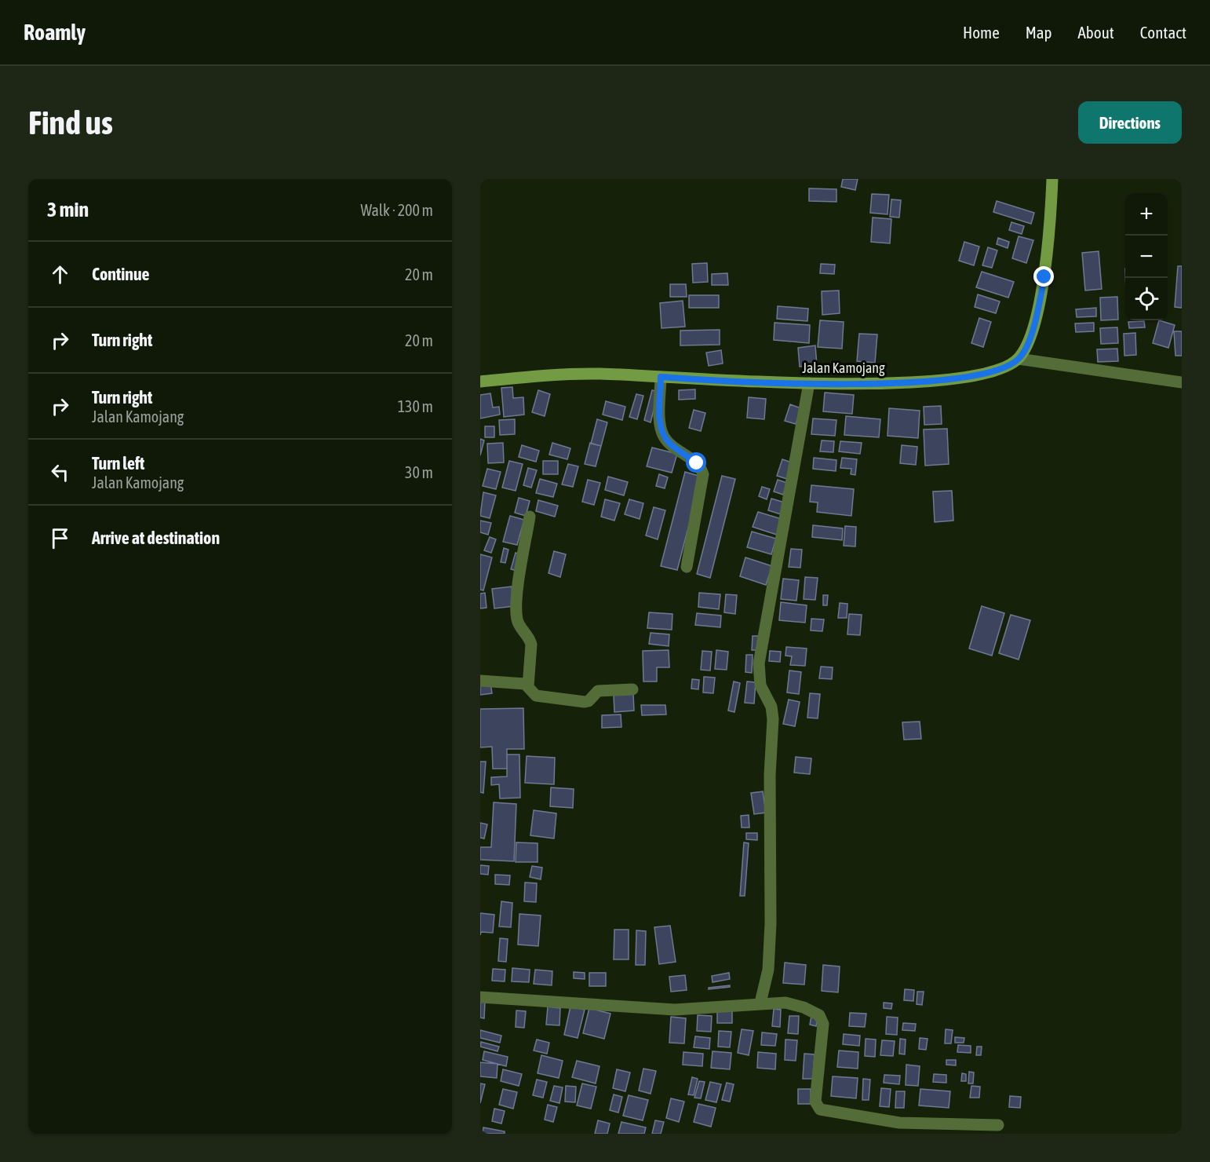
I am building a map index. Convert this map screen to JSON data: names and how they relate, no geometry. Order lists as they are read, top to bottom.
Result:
{
  "streets": {
    "main road": ["Jalan Kamojang"]
  },
  "page": {
    "header": "Roamly",
    "nav": [
      "Home",
      "Map",
      "About",
      "Contact"
    ],
    "buttons": "Directions",
    "title": "Find us",
    "heading": ["3 min", "Walk · 200 m"],
    "map_buttons": ["+", "−"],
    "list": [
      ["Continue", "20 m"],
      ["Turn right", "20 m"],
      ["Turn right", "Jalan Kamojang", "130 m"],
      ["Turn left", "Jalan Kamojang", "30 m"],
      "Arrive at destination"
    ]
  }
}
